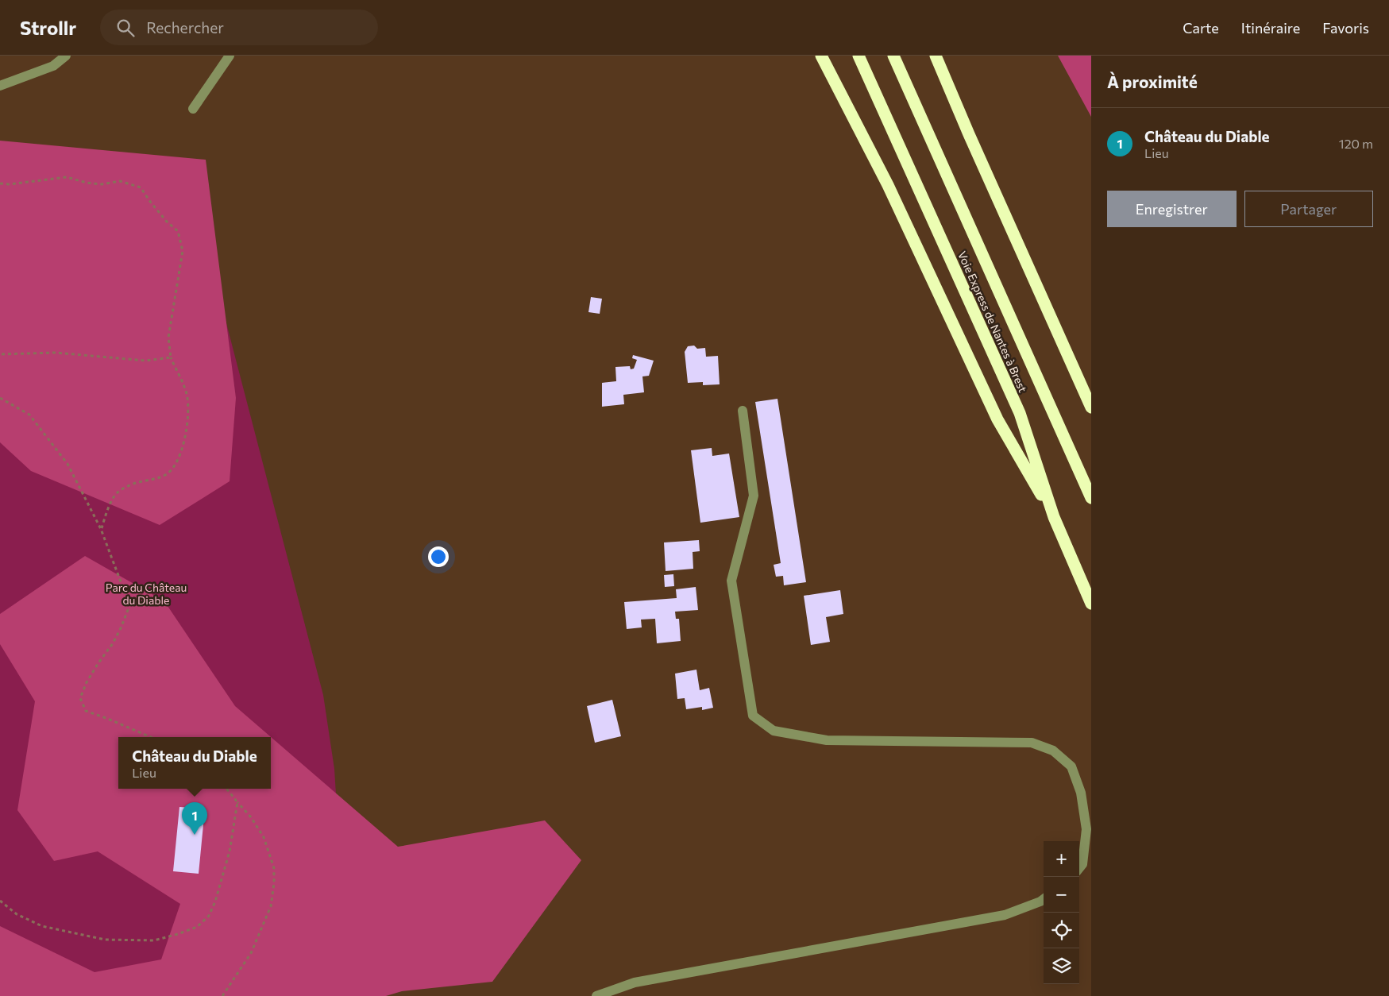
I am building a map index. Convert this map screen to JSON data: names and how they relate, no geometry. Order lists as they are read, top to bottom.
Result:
{
  "streets": {
    "highway": ["Voie Express de Nantes à Brest"]
  },
  "parks": ["Parc du Château du Diable"],
  "page": {
    "header": "Strollr",
    "search": "Rechercher",
    "nav": ["Carte", "Itinéraire", "Favoris"],
    "heading": "À proximité",
    "list": [
      {
        "mark": "1",
        "name": "Château du Diable",
        "note": "Lieu",
        "value": "120 m"
      }
    ],
    "buttons": ["Enregistrer", "Partager"],
    "popup": ["Château du Diable", "Lieu"],
    "pins": "1",
    "map_buttons": ["+", "−"]
  }
}
